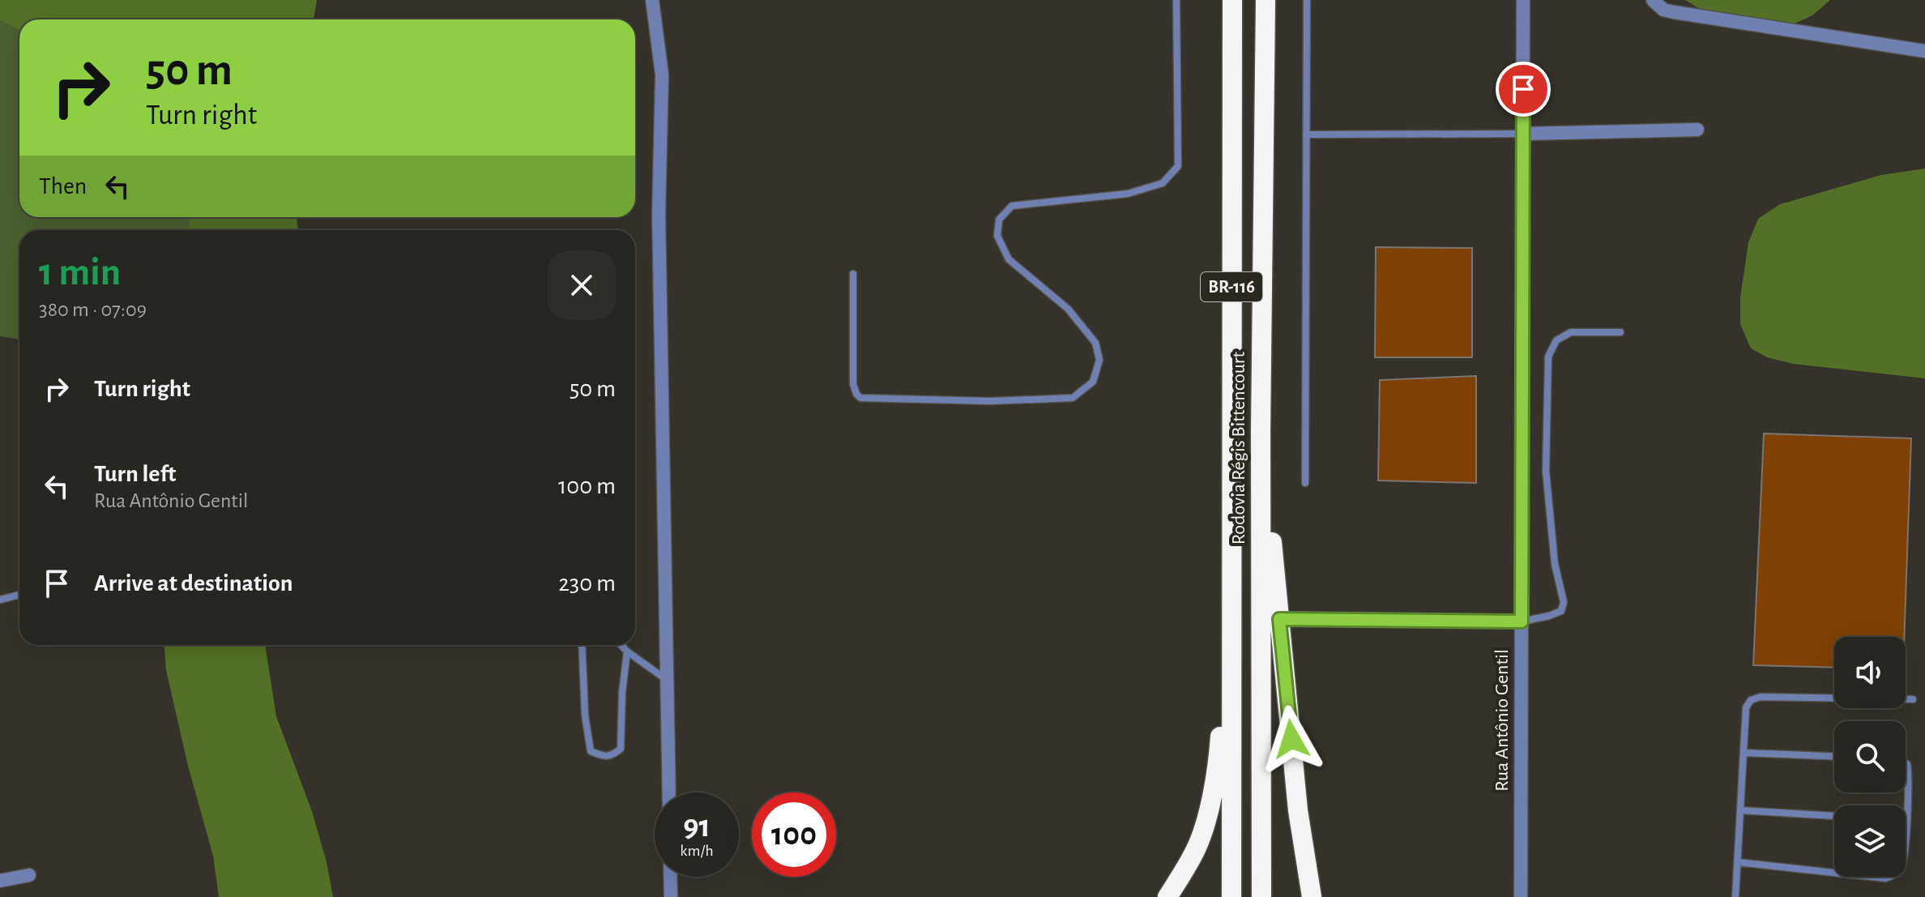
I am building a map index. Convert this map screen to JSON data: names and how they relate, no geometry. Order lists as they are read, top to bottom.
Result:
{
  "streets": {
    "highway": ["BR-116", "Rodovia Régis Bittencourt"],
    "street": ["Rua Antônio Gentil"]
  },
  "page": {
    "turn": ["50 m", "Turn right"],
    "then": "Then",
    "heading": ["1 min", "380 m · 07:09"],
    "list": [
      {
        "name": "Turn right",
        "value": "50 m"
      },
      {
        "name": "Turn left",
        "note": "Rua Antônio Gentil",
        "value": "100 m"
      },
      {
        "name": "Arrive at destination",
        "value": "230 m"
      }
    ],
    "speed": "91 km/h",
    "limit": "100"
  }
}
